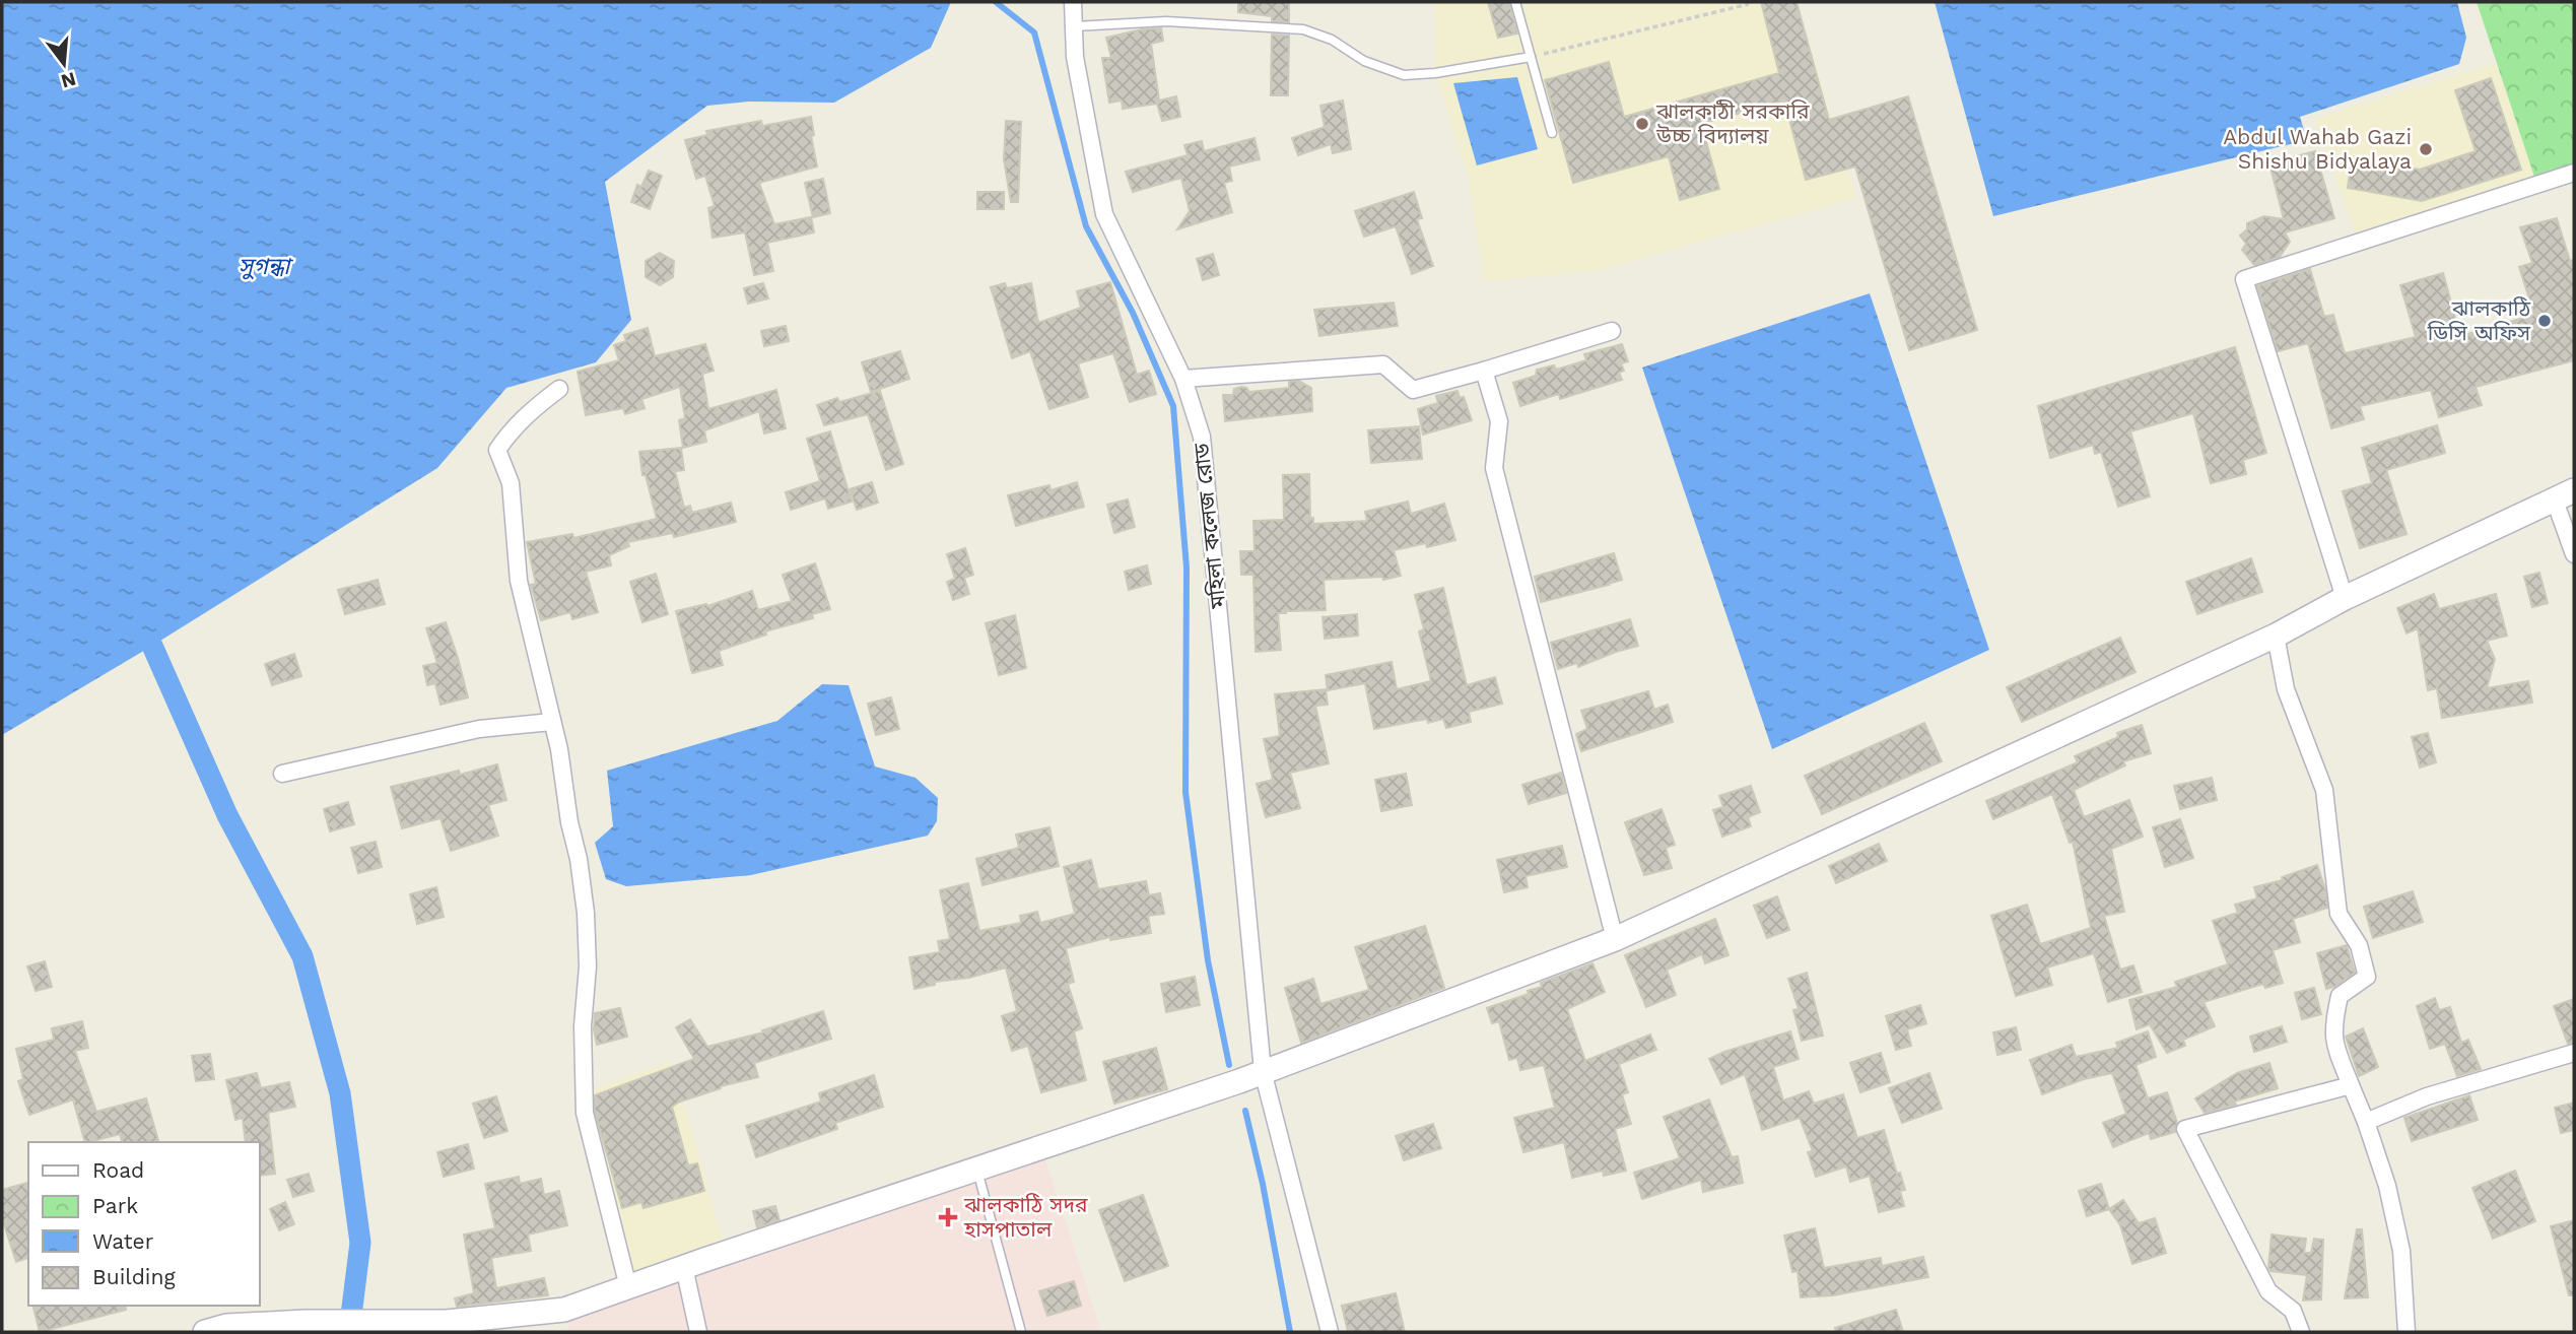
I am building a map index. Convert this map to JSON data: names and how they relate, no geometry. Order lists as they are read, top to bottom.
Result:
{
  "streets": {
    "street": ["মহিলা কলেজ রোড"]
  },
  "water": ["সুগন্ধা"],
  "places": {
    "other": ["ঝালকাঠী সরকারি উচ্চ বিদ্যালয়", "Abdul Wahab Gazi Shishu Bidyalaya", "ঝালকাঠি ডিসি অফিস"],
    "health": ["ঝালকাঠি সদর হাসপাতাল"]
  },
  "legend": [
    "Road",
    "Park",
    "Water",
    "Building"
  ],
  "north": "bottom"
}
